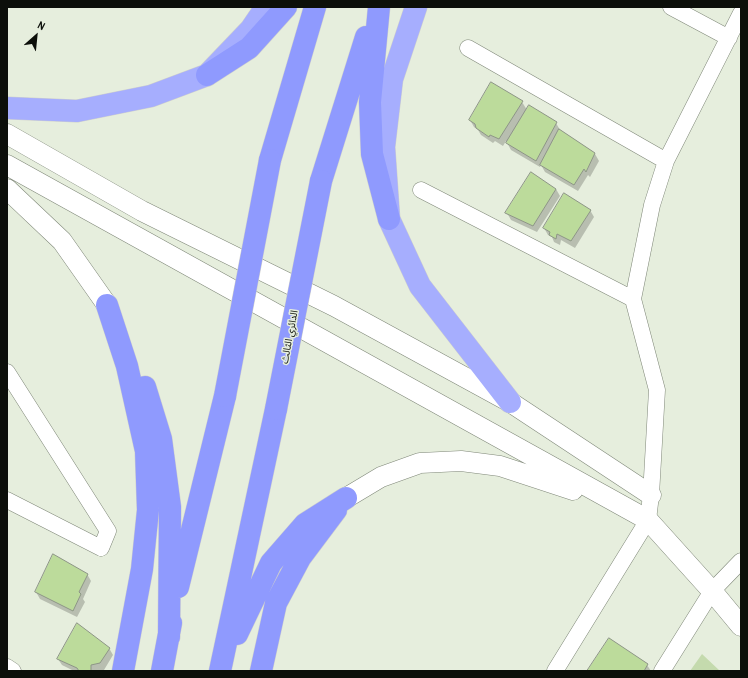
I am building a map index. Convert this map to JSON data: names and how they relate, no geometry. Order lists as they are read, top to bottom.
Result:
{
  "streets": {
    "highway": ["الدائري الثالث"]
  },
  "north": "top right"
}
